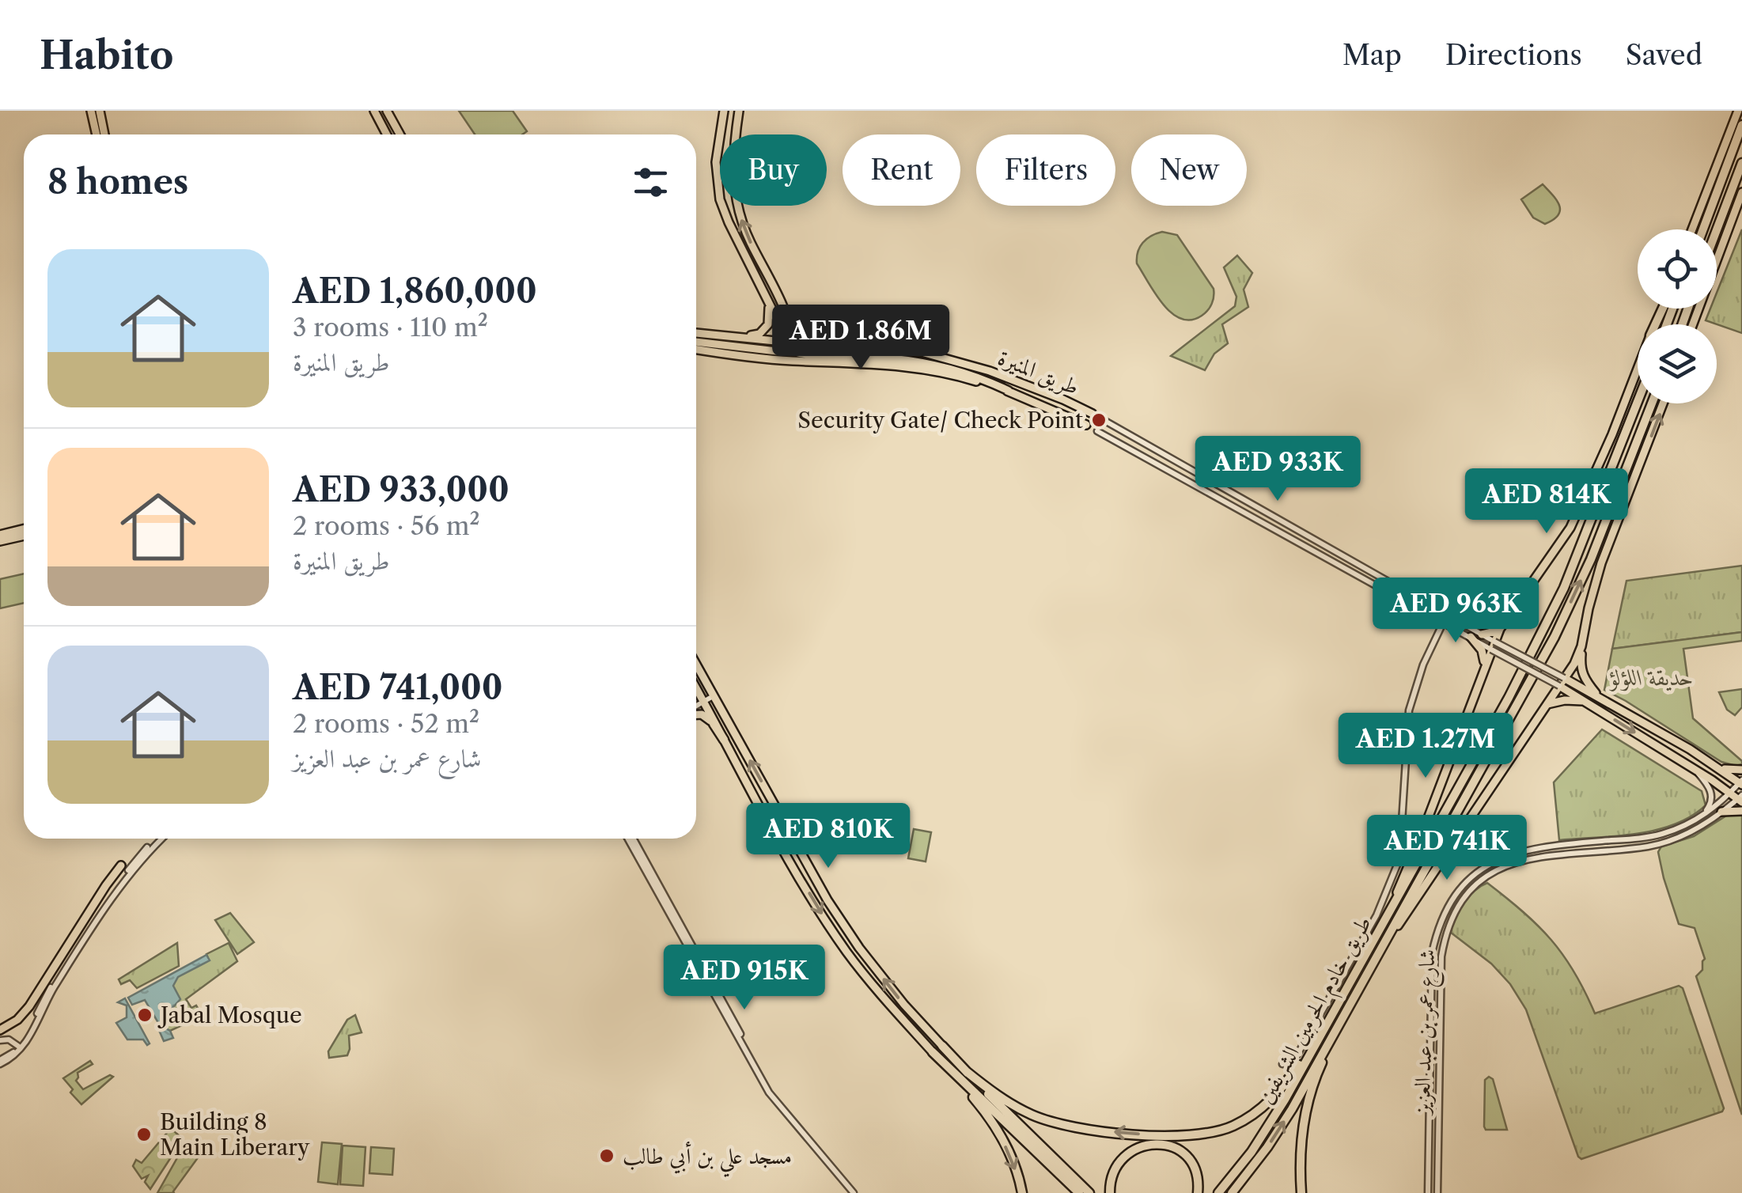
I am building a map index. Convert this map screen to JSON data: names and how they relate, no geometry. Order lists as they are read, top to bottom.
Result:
{
  "streets": {
    "highway": ["طريق خادم الحرمين الشريفين"],
    "main road": ["طريق المنيرة"],
    "street": ["شارع عمر بن عبد العزيز"]
  },
  "parks": ["حديقة اللؤلؤ"],
  "places": [
    "Security Gate/ Check Point",
    "Jabal Mosque",
    "Building 8 Main Liberary",
    "مسجد علي بن أبي طالب"
  ],
  "page": {
    "header": "Habito",
    "nav": ["Map", "Directions", "Saved"],
    "chip": [
      "Buy",
      "Rent",
      "Filters",
      "New"
    ],
    "heading": "8 homes",
    "list": [
      {
        "name": "AED 1,860,000",
        "note": "3 rooms · 110 m² · طريق المنيرة"
      },
      {
        "name": "AED 933,000",
        "note": "2 rooms · 56 m² · طريق المنيرة"
      },
      {
        "name": "AED 741,000",
        "note": "2 rooms · 52 m² · شارع عمر بن عبد العزيز"
      }
    ],
    "price": [
      "AED 1.86M",
      "AED 933K",
      "AED 814K",
      "AED 963K",
      "AED 1.27M",
      "AED 810K",
      "AED 741K",
      "AED 915K"
    ]
  }
}
